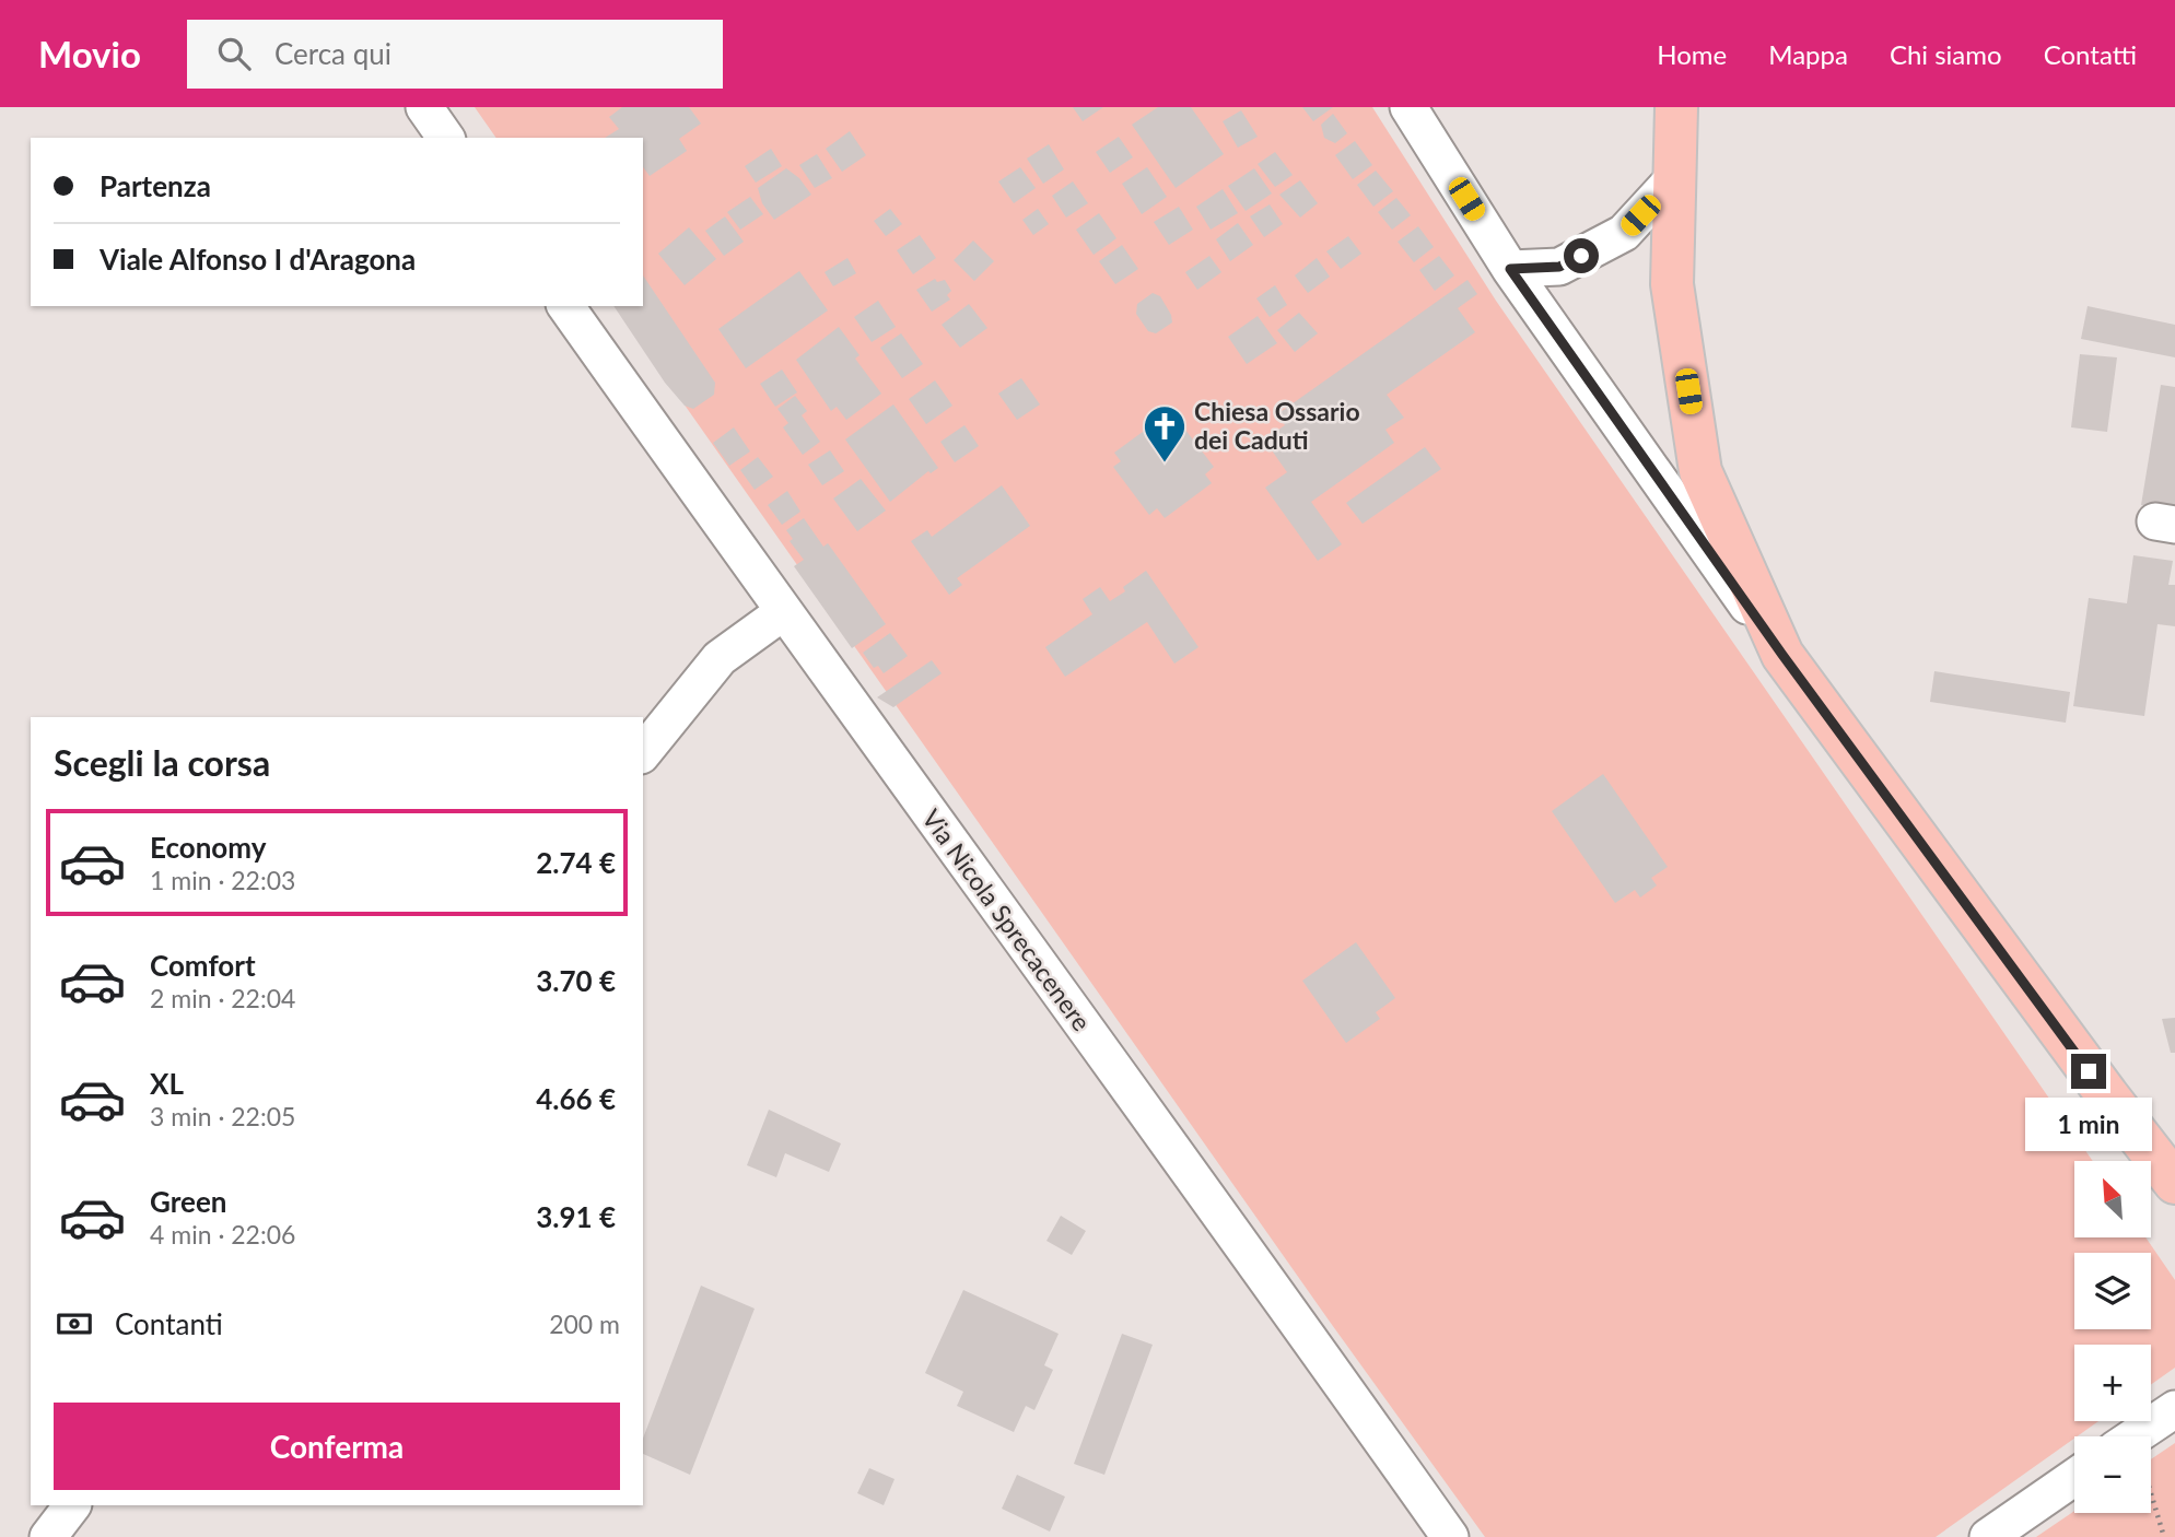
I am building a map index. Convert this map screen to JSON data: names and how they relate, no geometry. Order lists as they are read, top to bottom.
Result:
{
  "streets": {
    "street": ["Via Nicola Sprecacenere"]
  },
  "places": {
    "church": ["Chiesa Ossario dei Caduti"]
  },
  "north": "top left",
  "page": {
    "header": "Movio",
    "search": "Cerca qui",
    "nav": [
      "Home",
      "Mappa",
      "Chi siamo",
      "Contatti"
    ],
    "banner": ["Partenza", "Viale Alfonso I d'Aragona"],
    "heading": "Scegli la corsa",
    "list": [
      {
        "name": "Economy",
        "note": "1 min · 22:03",
        "value": "2.74 €"
      },
      {
        "name": "Comfort",
        "note": "2 min · 22:04",
        "value": "3.70 €"
      },
      {
        "name": "XL",
        "note": "3 min · 22:05",
        "value": "4.66 €"
      },
      {
        "name": "Green",
        "note": "4 min · 22:06",
        "value": "3.91 €"
      }
    ],
    "bubble": "1 min",
    "map_buttons": ["+", "−"],
    "pay": ["Contanti", "200 m"],
    "buttons": "Conferma"
  }
}
